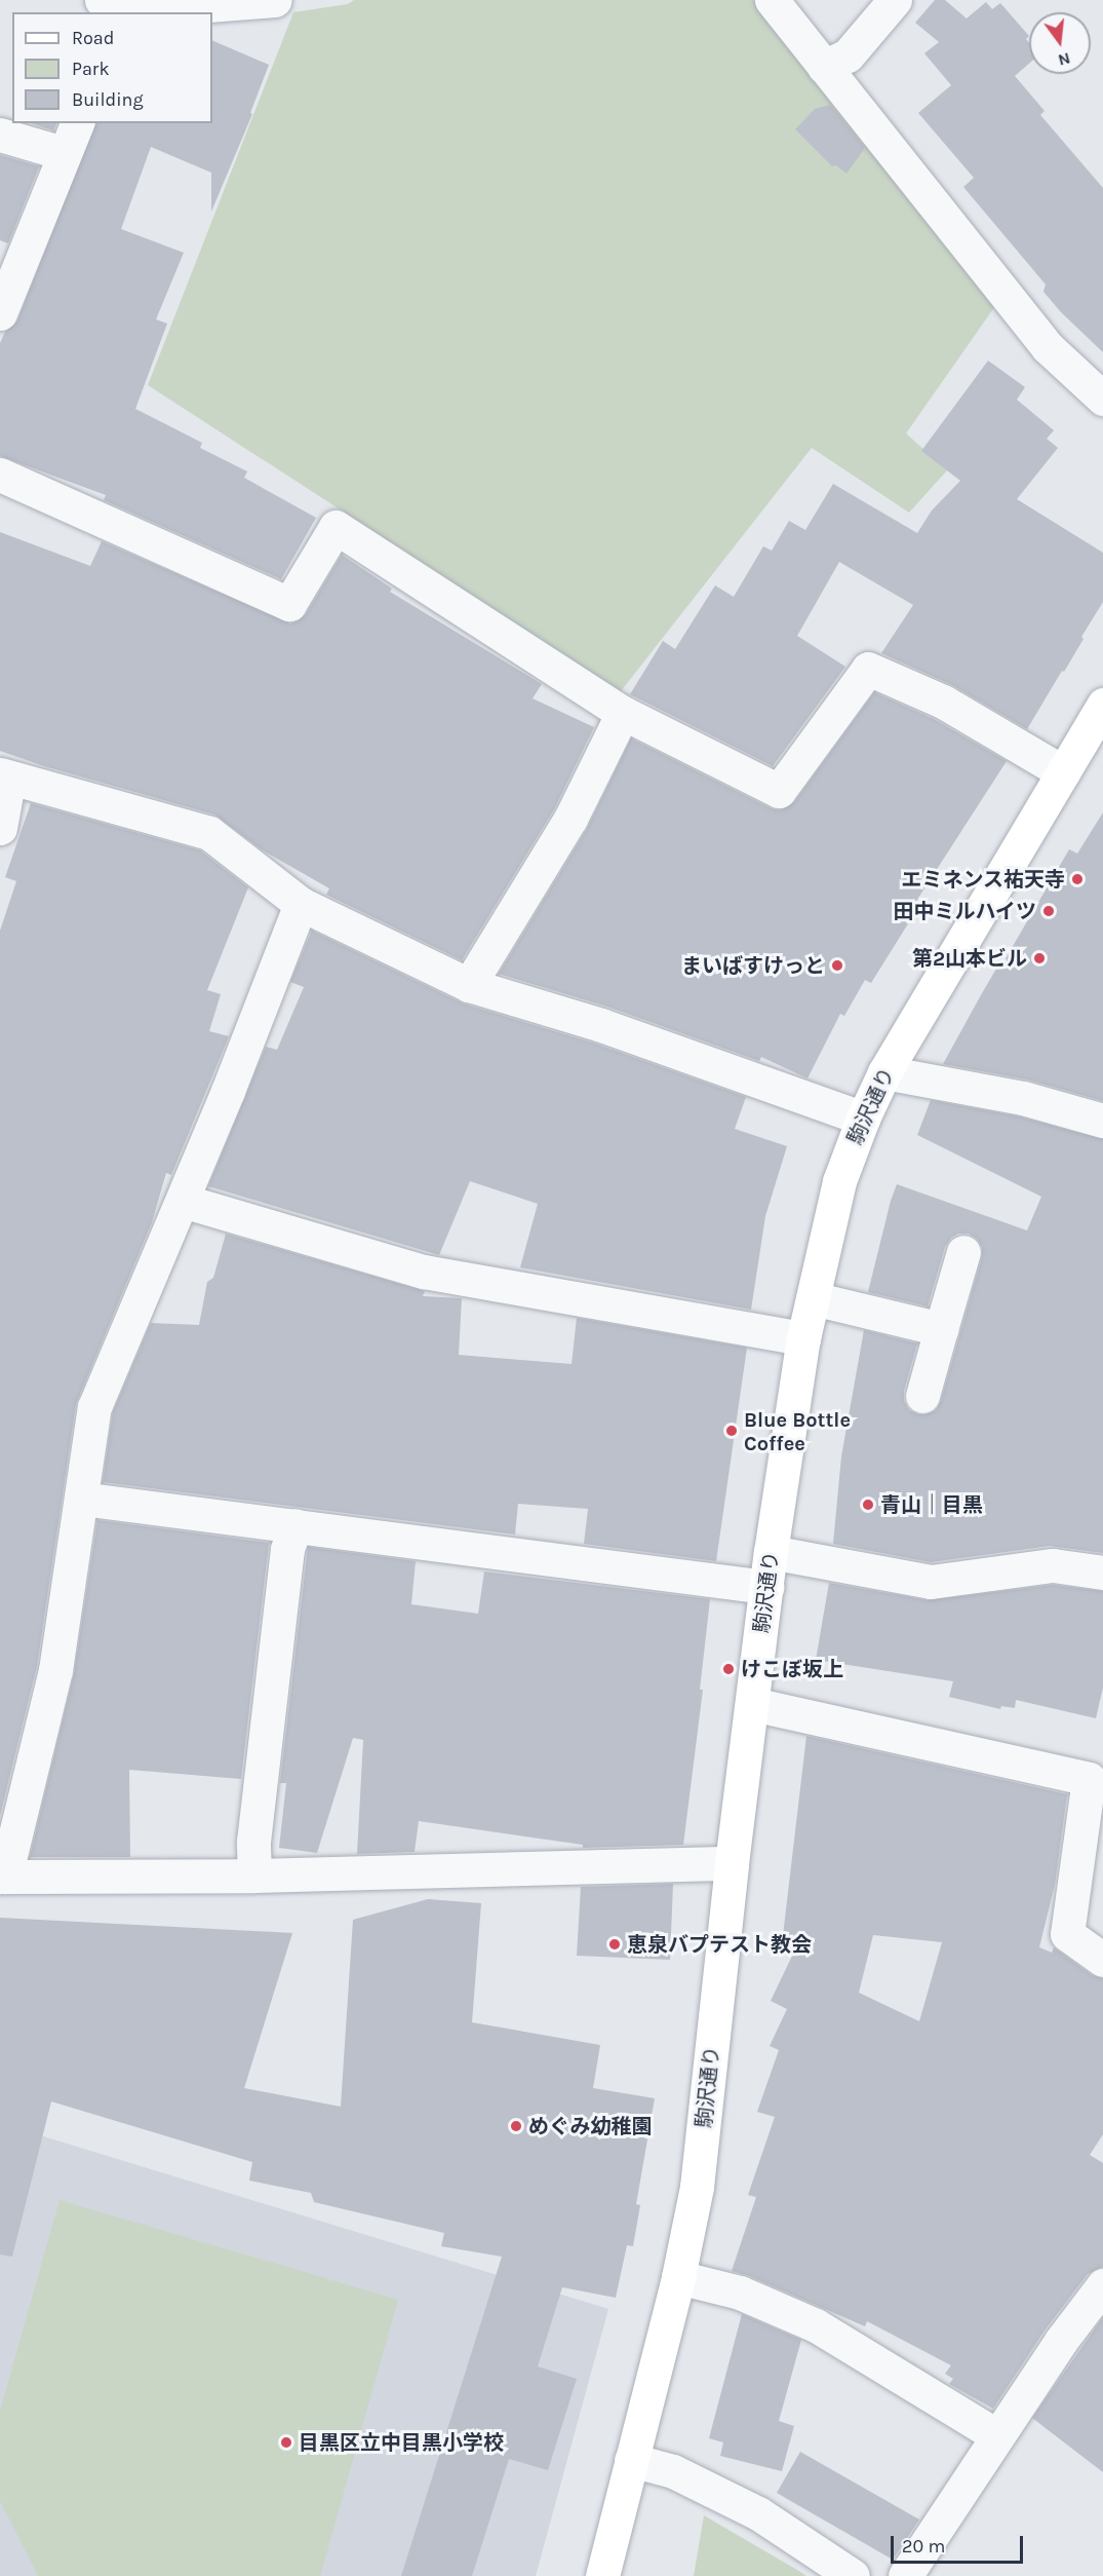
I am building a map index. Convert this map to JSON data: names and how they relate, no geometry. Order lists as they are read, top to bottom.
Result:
{
  "streets": {
    "main road": ["駒沢通り"]
  },
  "places": [
    "エミネンス祐天寺",
    "田中ミルハイツ",
    "第2山本ビル",
    "まいばすけっと",
    "Blue Bottle Coffee",
    "青山｜目黒",
    "けこぼ坂上",
    "恵泉バプテスト教会",
    "めぐみ幼稚園",
    "目黒区立中目黒小学校"
  ],
  "legend": ["Road", "Park", "Building"],
  "scale_bar": "20 m",
  "north": "bottom"
}
